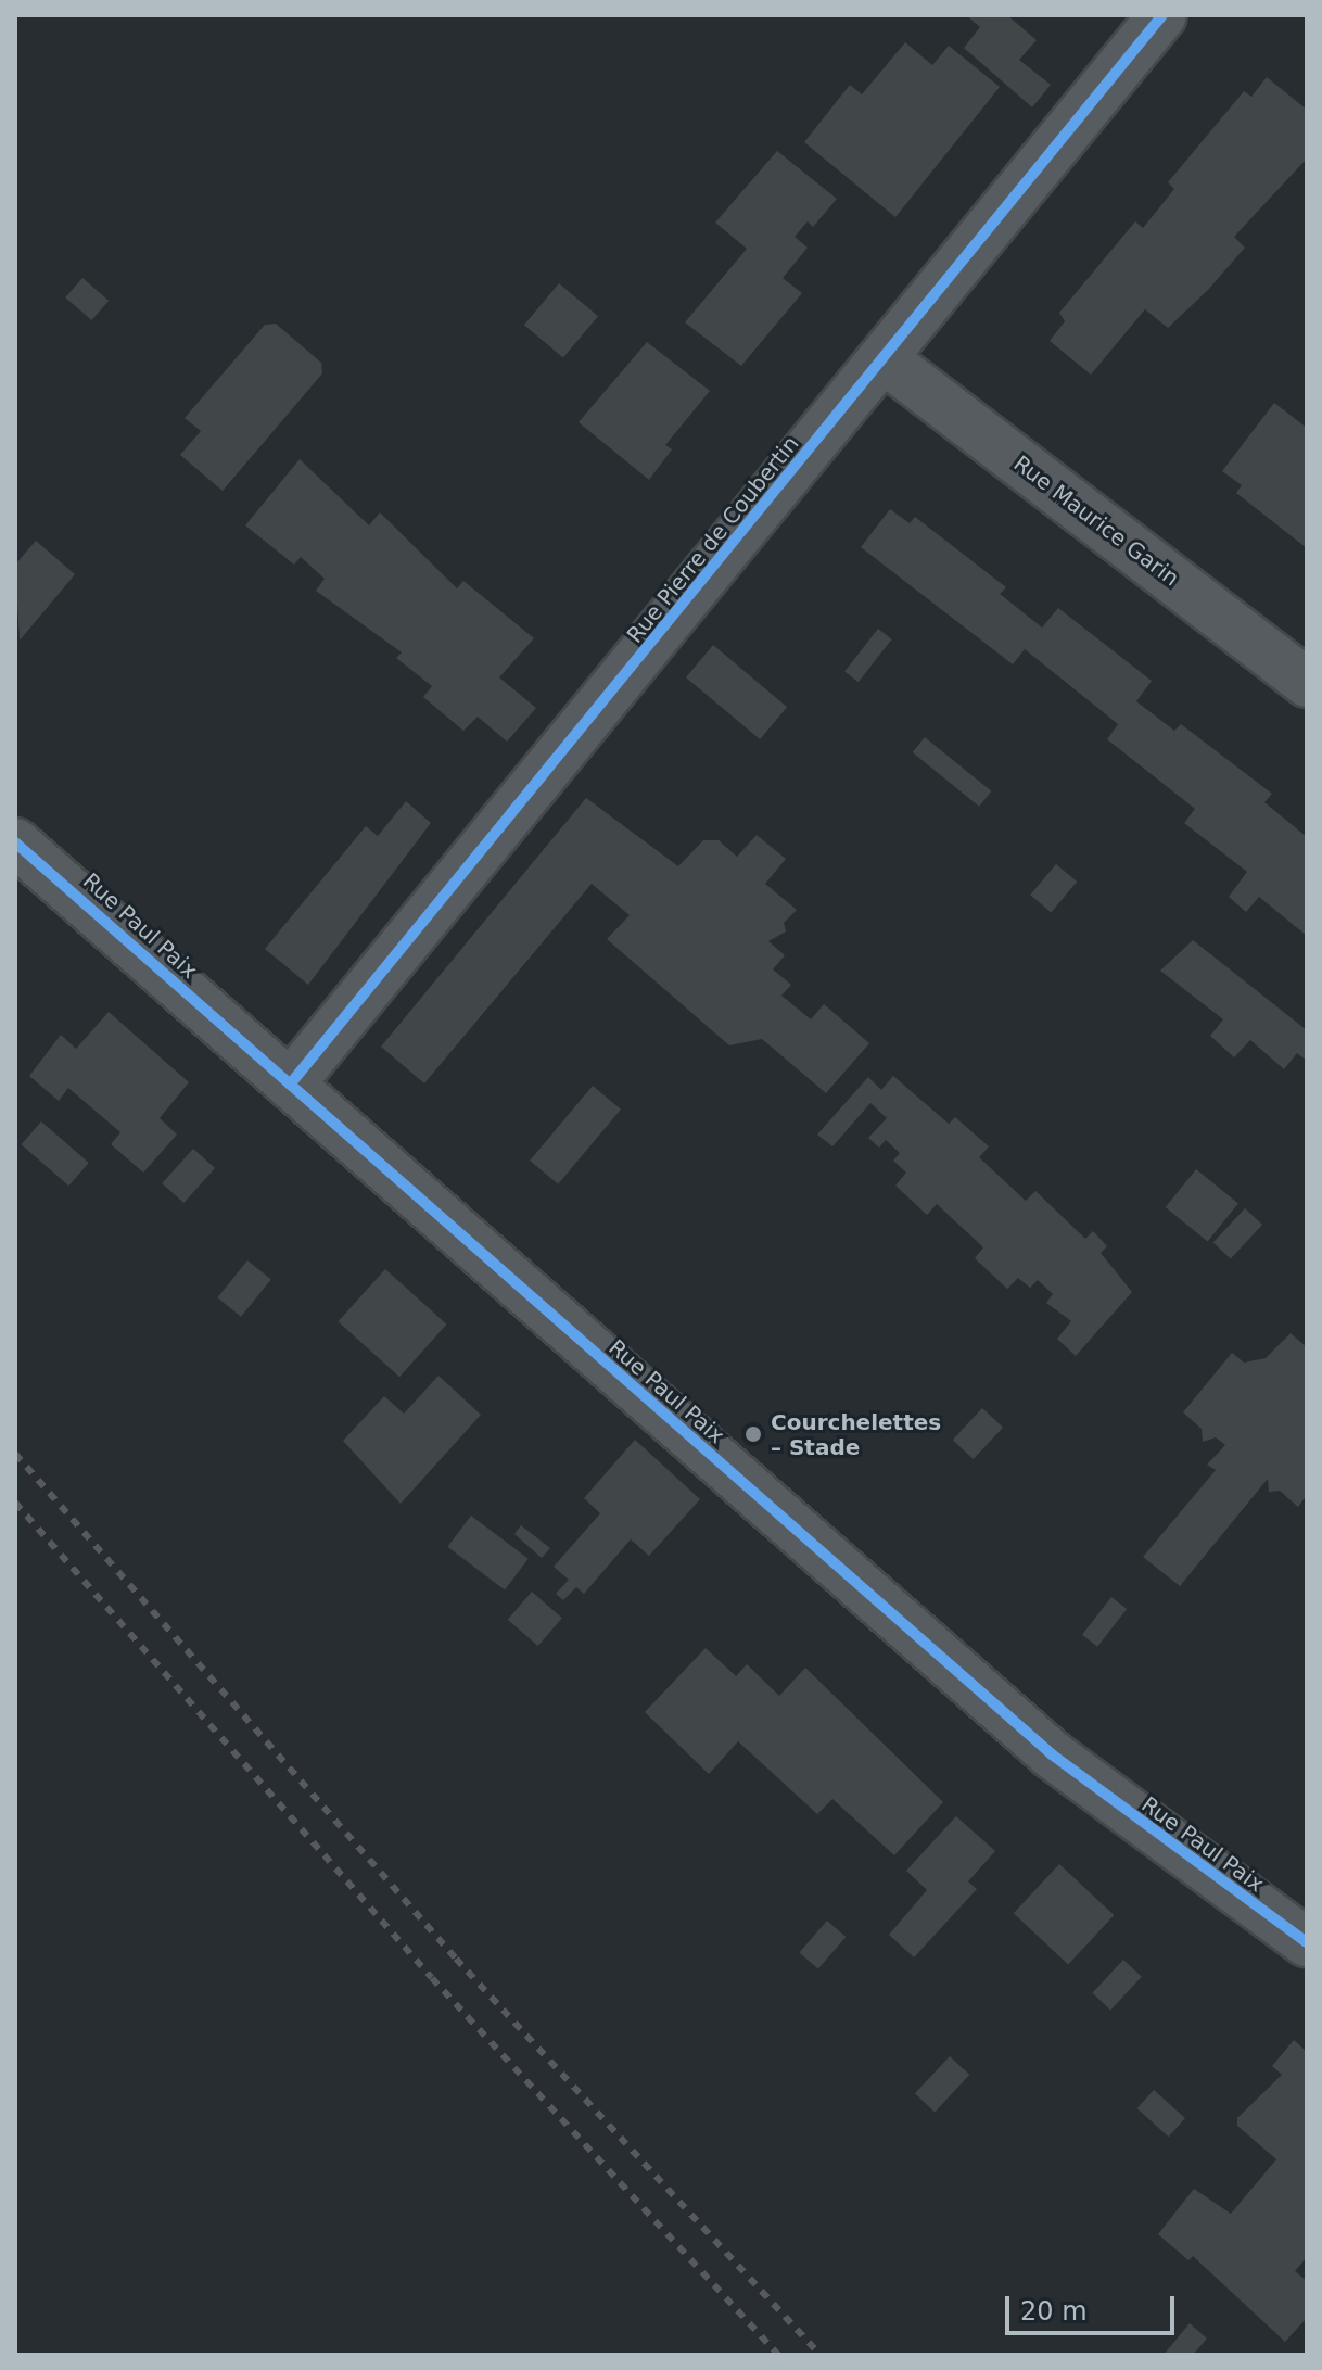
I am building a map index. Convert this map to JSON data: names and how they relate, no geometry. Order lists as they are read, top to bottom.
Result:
{
  "streets": {
    "street": ["Rue Maurice Garin", "Rue Pierre de Coubertin", "Rue Paul Paix"]
  },
  "crossings": [
    ["Rue Maurice Garin", "Rue Pierre de Coubertin"],
    ["Rue Pierre de Coubertin", "Rue Paul Paix"]
  ],
  "places": ["Courchelettes – Stade"],
  "scale_bar": "20 m"
}
